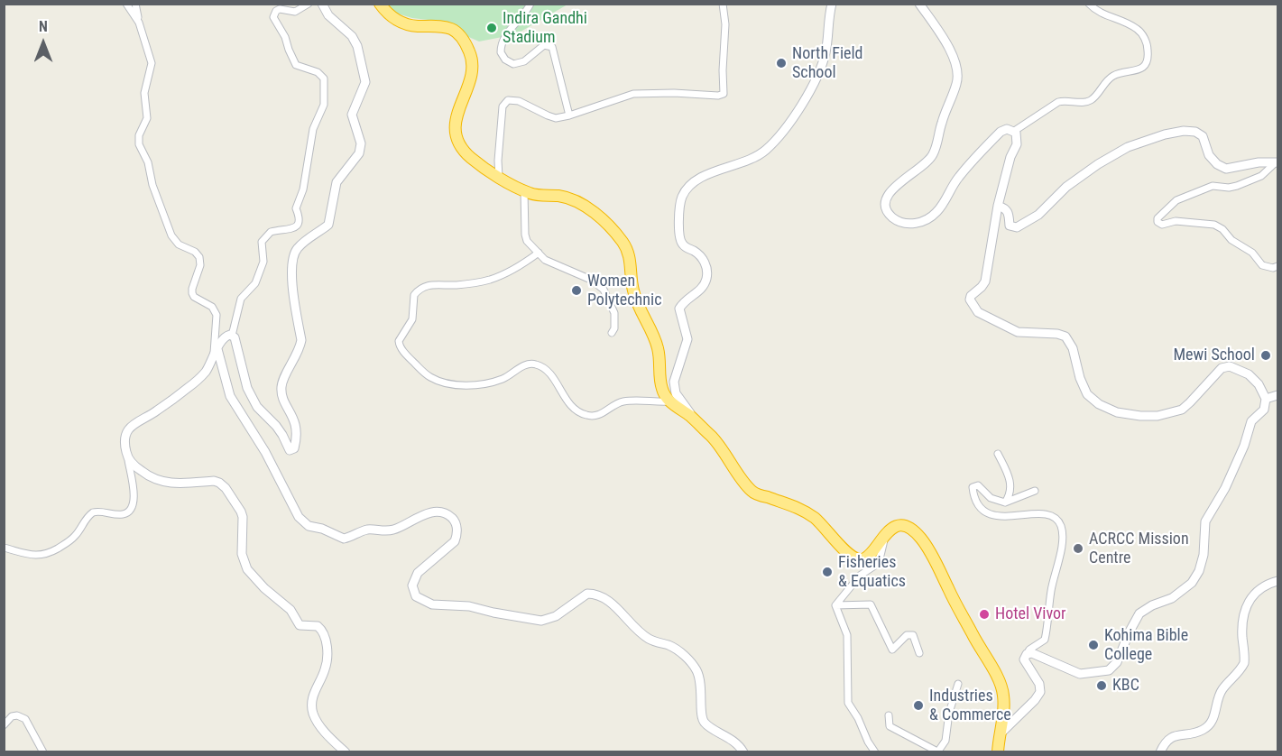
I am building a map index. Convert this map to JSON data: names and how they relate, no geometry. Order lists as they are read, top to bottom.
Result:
{
  "places": [
    "Indira Gandhi Stadium",
    "North Field School",
    "Women Polytechnic",
    "Mewi School",
    "ACRCC Mission Centre",
    "Fisheries & Equatics",
    "Hotel Vivor",
    "Kohima Bible College",
    "KBC",
    "Industries & Commerce"
  ],
  "north": "top"
}
